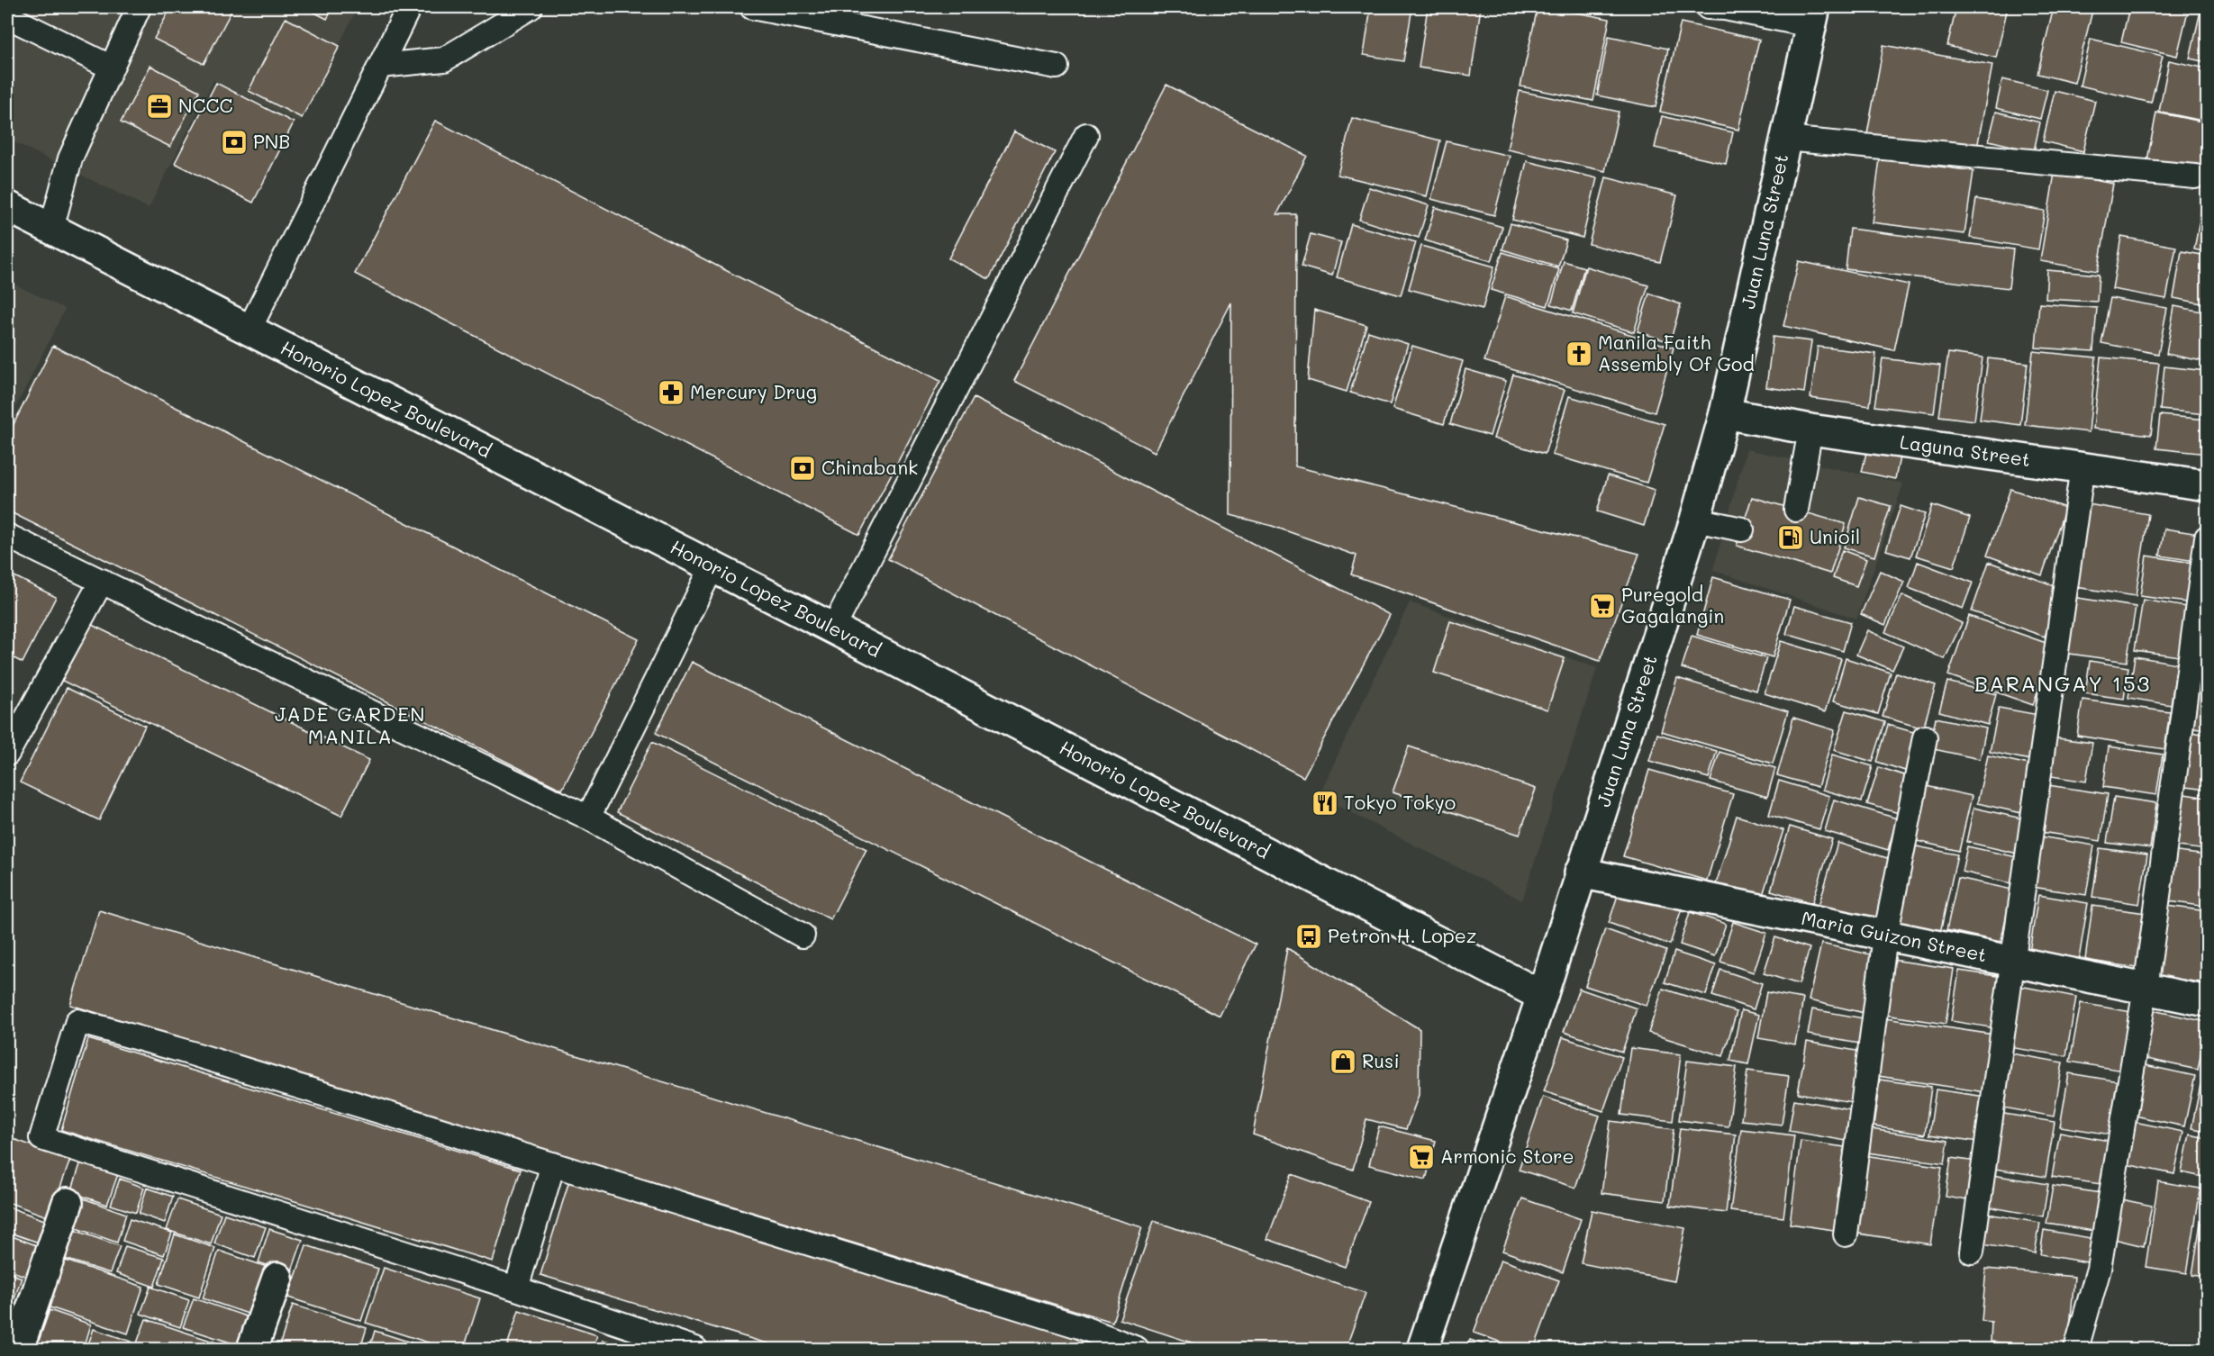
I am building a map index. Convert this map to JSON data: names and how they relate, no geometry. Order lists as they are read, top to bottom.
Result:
{
  "streets": {
    "main road": [
      "Juan Luna Street",
      "Honorio Lopez Boulevard",
      "Laguna Street",
      "Maria Guizon Street"
    ]
  },
  "crossings": [
    ["Juan Luna Street", "Honorio Lopez Boulevard"],
    ["Juan Luna Street", "Laguna Street"],
    ["Juan Luna Street", "Maria Guizon Street"]
  ],
  "districts": ["BARANGAY 153", "JADE GARDEN MANILA"],
  "places": {
    "office": ["NCCC"],
    "bank": ["PNB", "Chinabank"],
    "church": ["Manila Faith Assembly Of God"],
    "pharmacy": ["Mercury Drug"],
    "fuel station": ["Unioil"],
    "supermarket": ["Puregold Gagalangin", "Armonic Store"],
    "restaurant": ["Tokyo Tokyo"],
    "bus stop": ["Petron H. Lopez"],
    "shop": ["Rusi"]
  }
}
